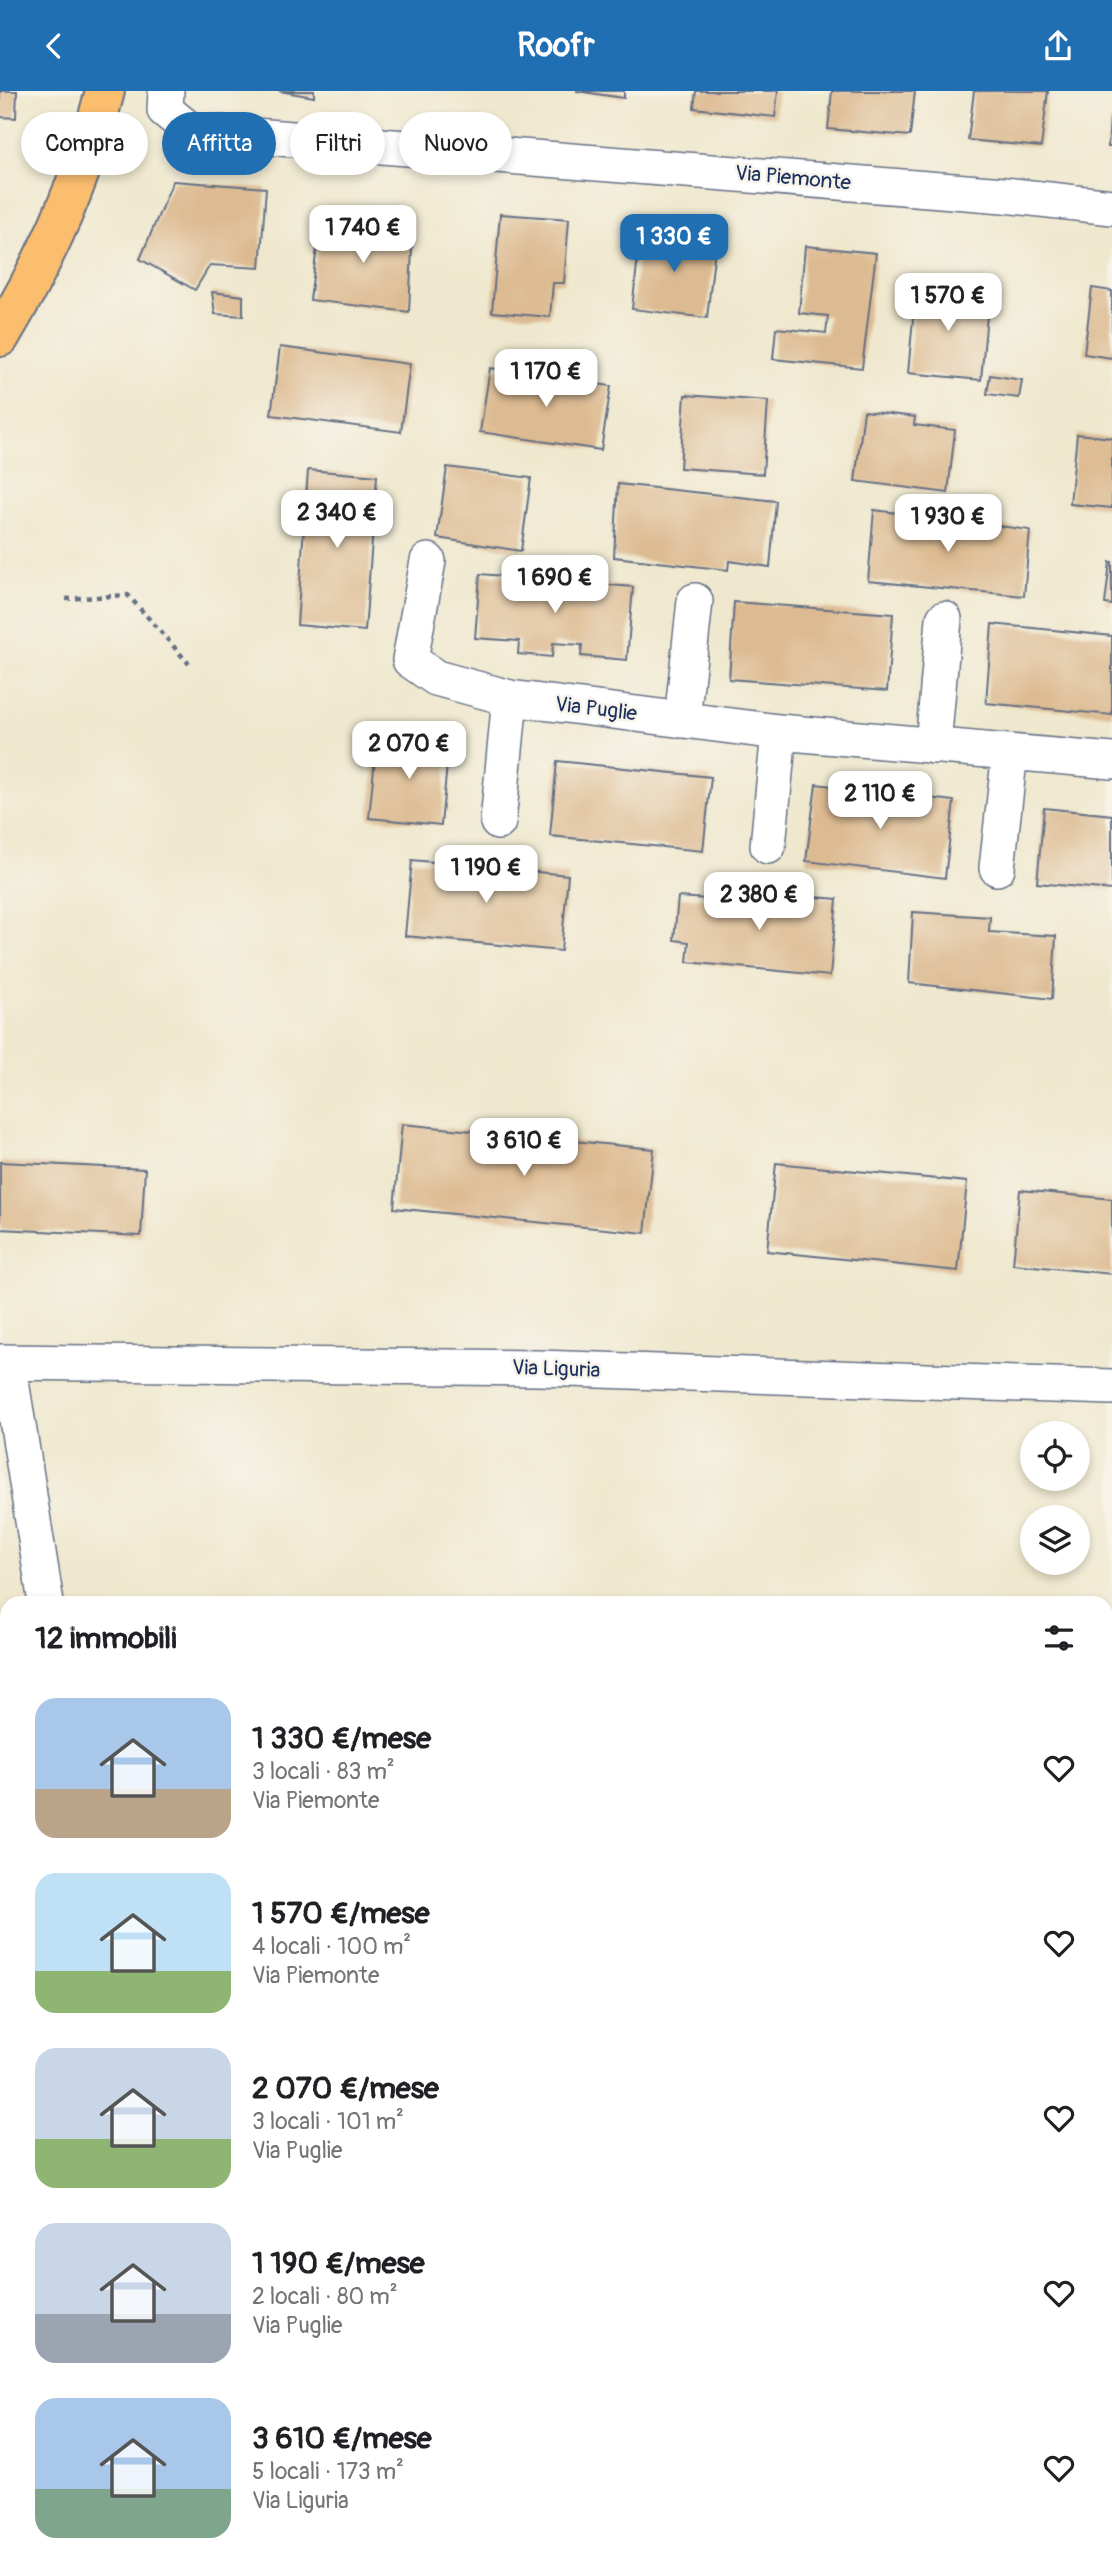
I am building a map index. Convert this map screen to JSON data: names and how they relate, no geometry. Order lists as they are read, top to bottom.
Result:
{
  "streets": {
    "street": ["Via Piemonte", "Via Puglie", "Via Liguria"]
  },
  "page": {
    "header": "Roofr",
    "chip": [
      "Compra",
      "Affitta",
      "Filtri",
      "Nuovo"
    ],
    "price": [
      "1 740 €",
      "1 330 €",
      "1 570 €",
      "1 170 €",
      "2 340 €",
      "1 930 €",
      "1 690 €",
      "2 070 €",
      "2 110 €",
      "1 190 €",
      "2 380 €",
      "3 610 €"
    ],
    "heading": "12 immobili",
    "list": [
      {
        "name": "1 330 €/mese",
        "note": "3 locali · 83 m² · Via Piemonte"
      },
      {
        "name": "1 570 €/mese",
        "note": "4 locali · 100 m² · Via Piemonte"
      },
      {
        "name": "2 070 €/mese",
        "note": "3 locali · 101 m² · Via Puglie"
      },
      {
        "name": "1 190 €/mese",
        "note": "2 locali · 80 m² · Via Puglie"
      },
      {
        "name": "3 610 €/mese",
        "note": "5 locali · 173 m² · Via Liguria"
      }
    ]
  }
}
